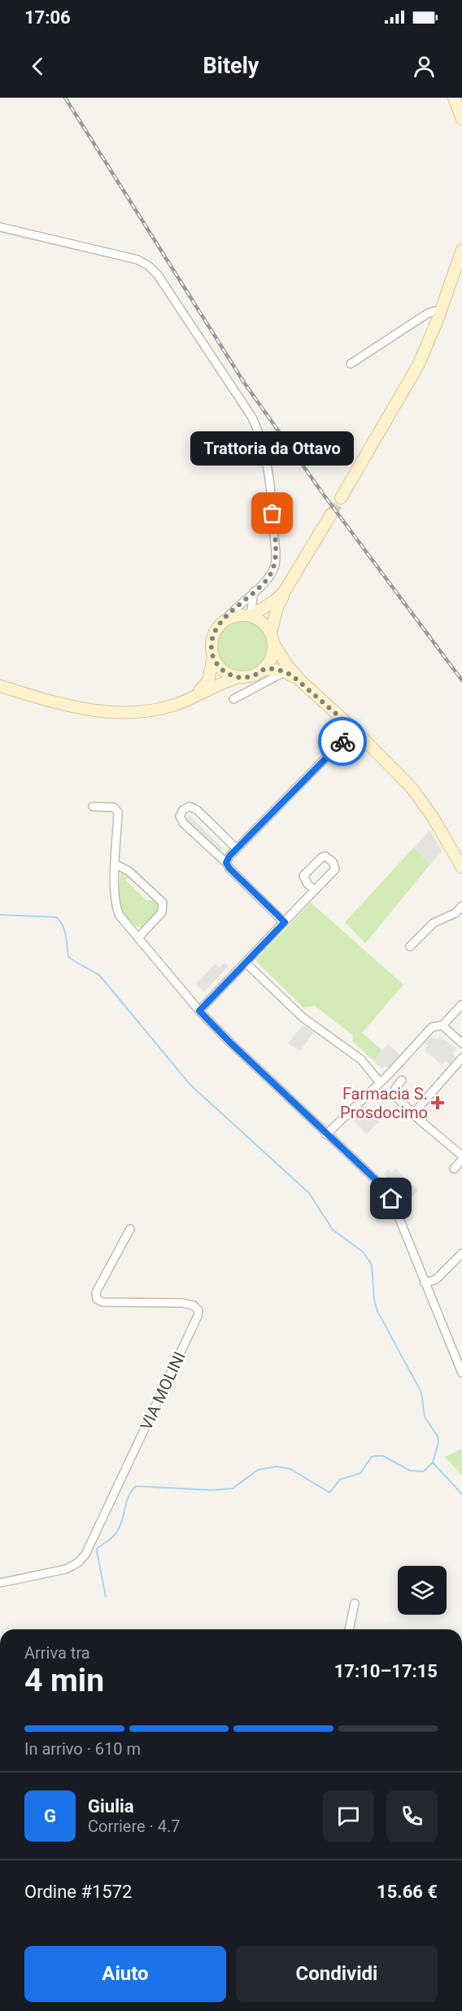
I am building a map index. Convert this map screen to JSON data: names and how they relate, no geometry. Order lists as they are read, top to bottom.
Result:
{
  "streets": {
    "street": ["VIA MOLINI"]
  },
  "places": {
    "other": ["Trattoria da Ottavo"],
    "health": ["Farmacia S. Prosdocimo"]
  },
  "page": {
    "status": "17:06",
    "header": "Bitely",
    "bubble": "Trattoria da Ottavo",
    "heading": ["4 min", "Arriva tra", "17:10–17:15"],
    "panel": [
      "Giulia",
      "Corriere · 4.7",
      "Ordine #1572",
      "15.66 €"
    ],
    "bar": "In arrivo · 610 m",
    "round": "G",
    "buttons": ["Aiuto", "Condividi"]
  }
}
